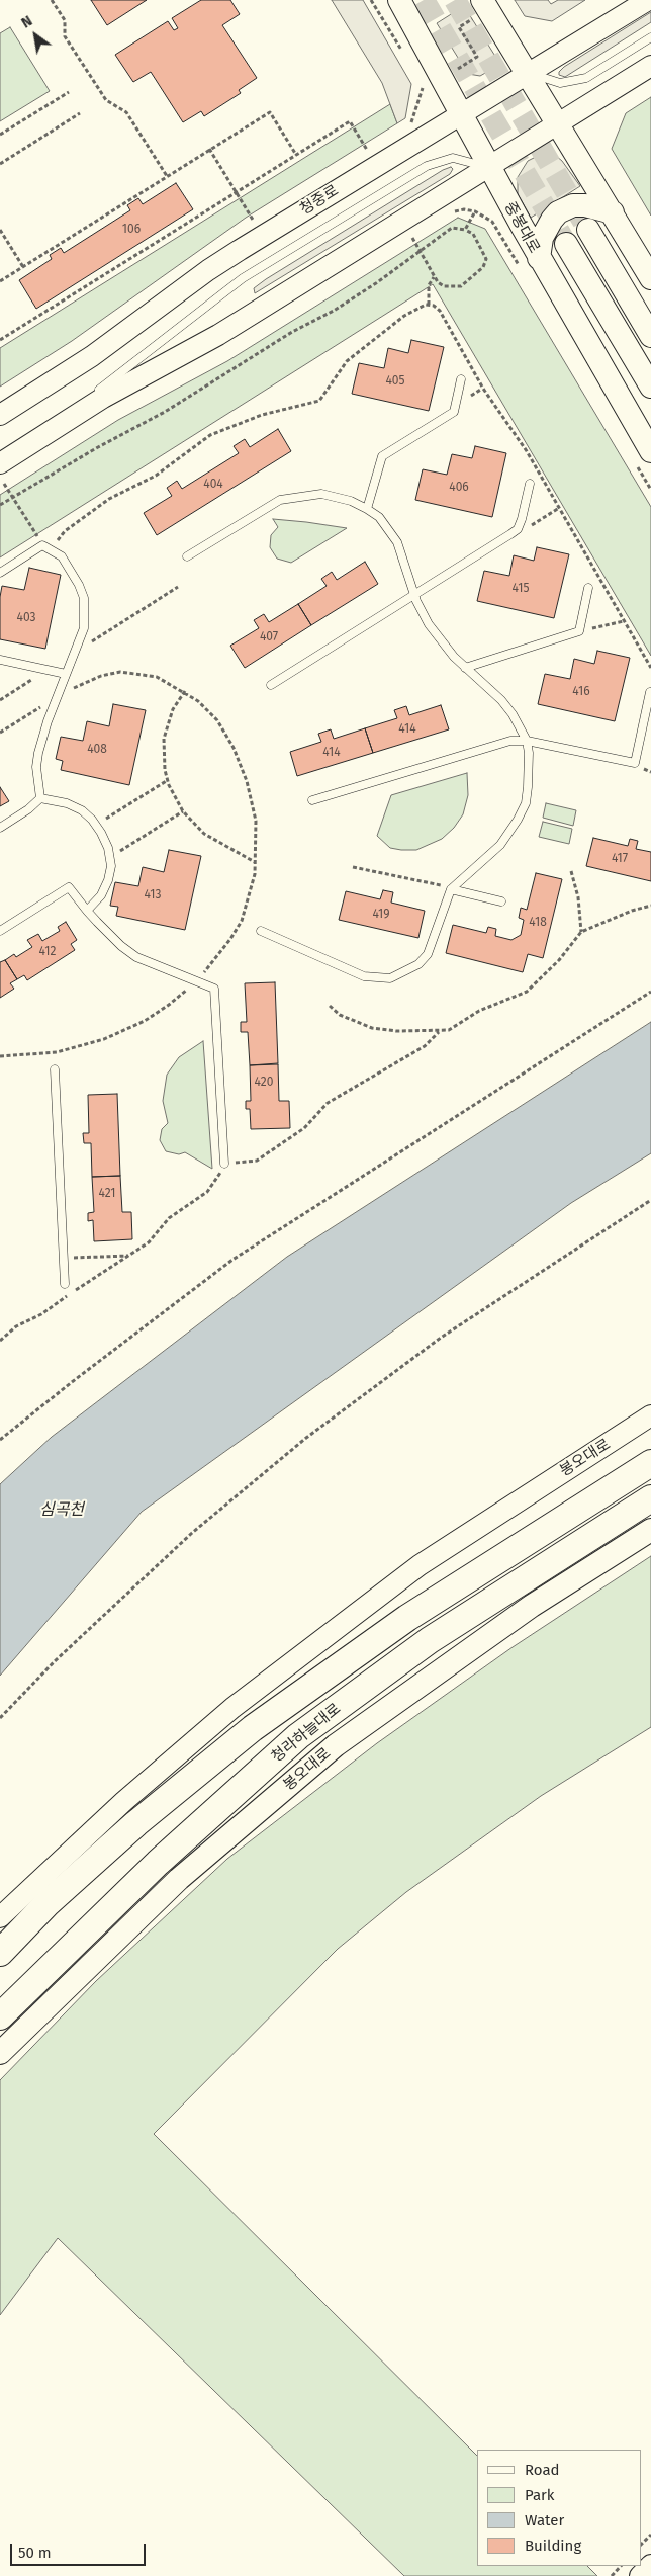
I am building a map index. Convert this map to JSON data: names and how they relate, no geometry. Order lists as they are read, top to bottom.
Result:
{
  "streets": {
    "highway": ["청라하늘대로"],
    "main road": ["중봉대로", "봉오대로"],
    "street": ["청중로"]
  },
  "crossings": [
    ["청중로", "중봉대로"]
  ],
  "water": ["심곡천"],
  "house_numbers": [
    "106",
    "405",
    "404",
    "406",
    "415",
    "403",
    "407",
    "416",
    "414",
    "408",
    "414",
    "417",
    "413",
    "419",
    "418",
    "412",
    "420",
    "421"
  ],
  "legend": [
    "Road",
    "Park",
    "Water",
    "Building"
  ],
  "scale_bar": "50 m",
  "north": "top left"
}
